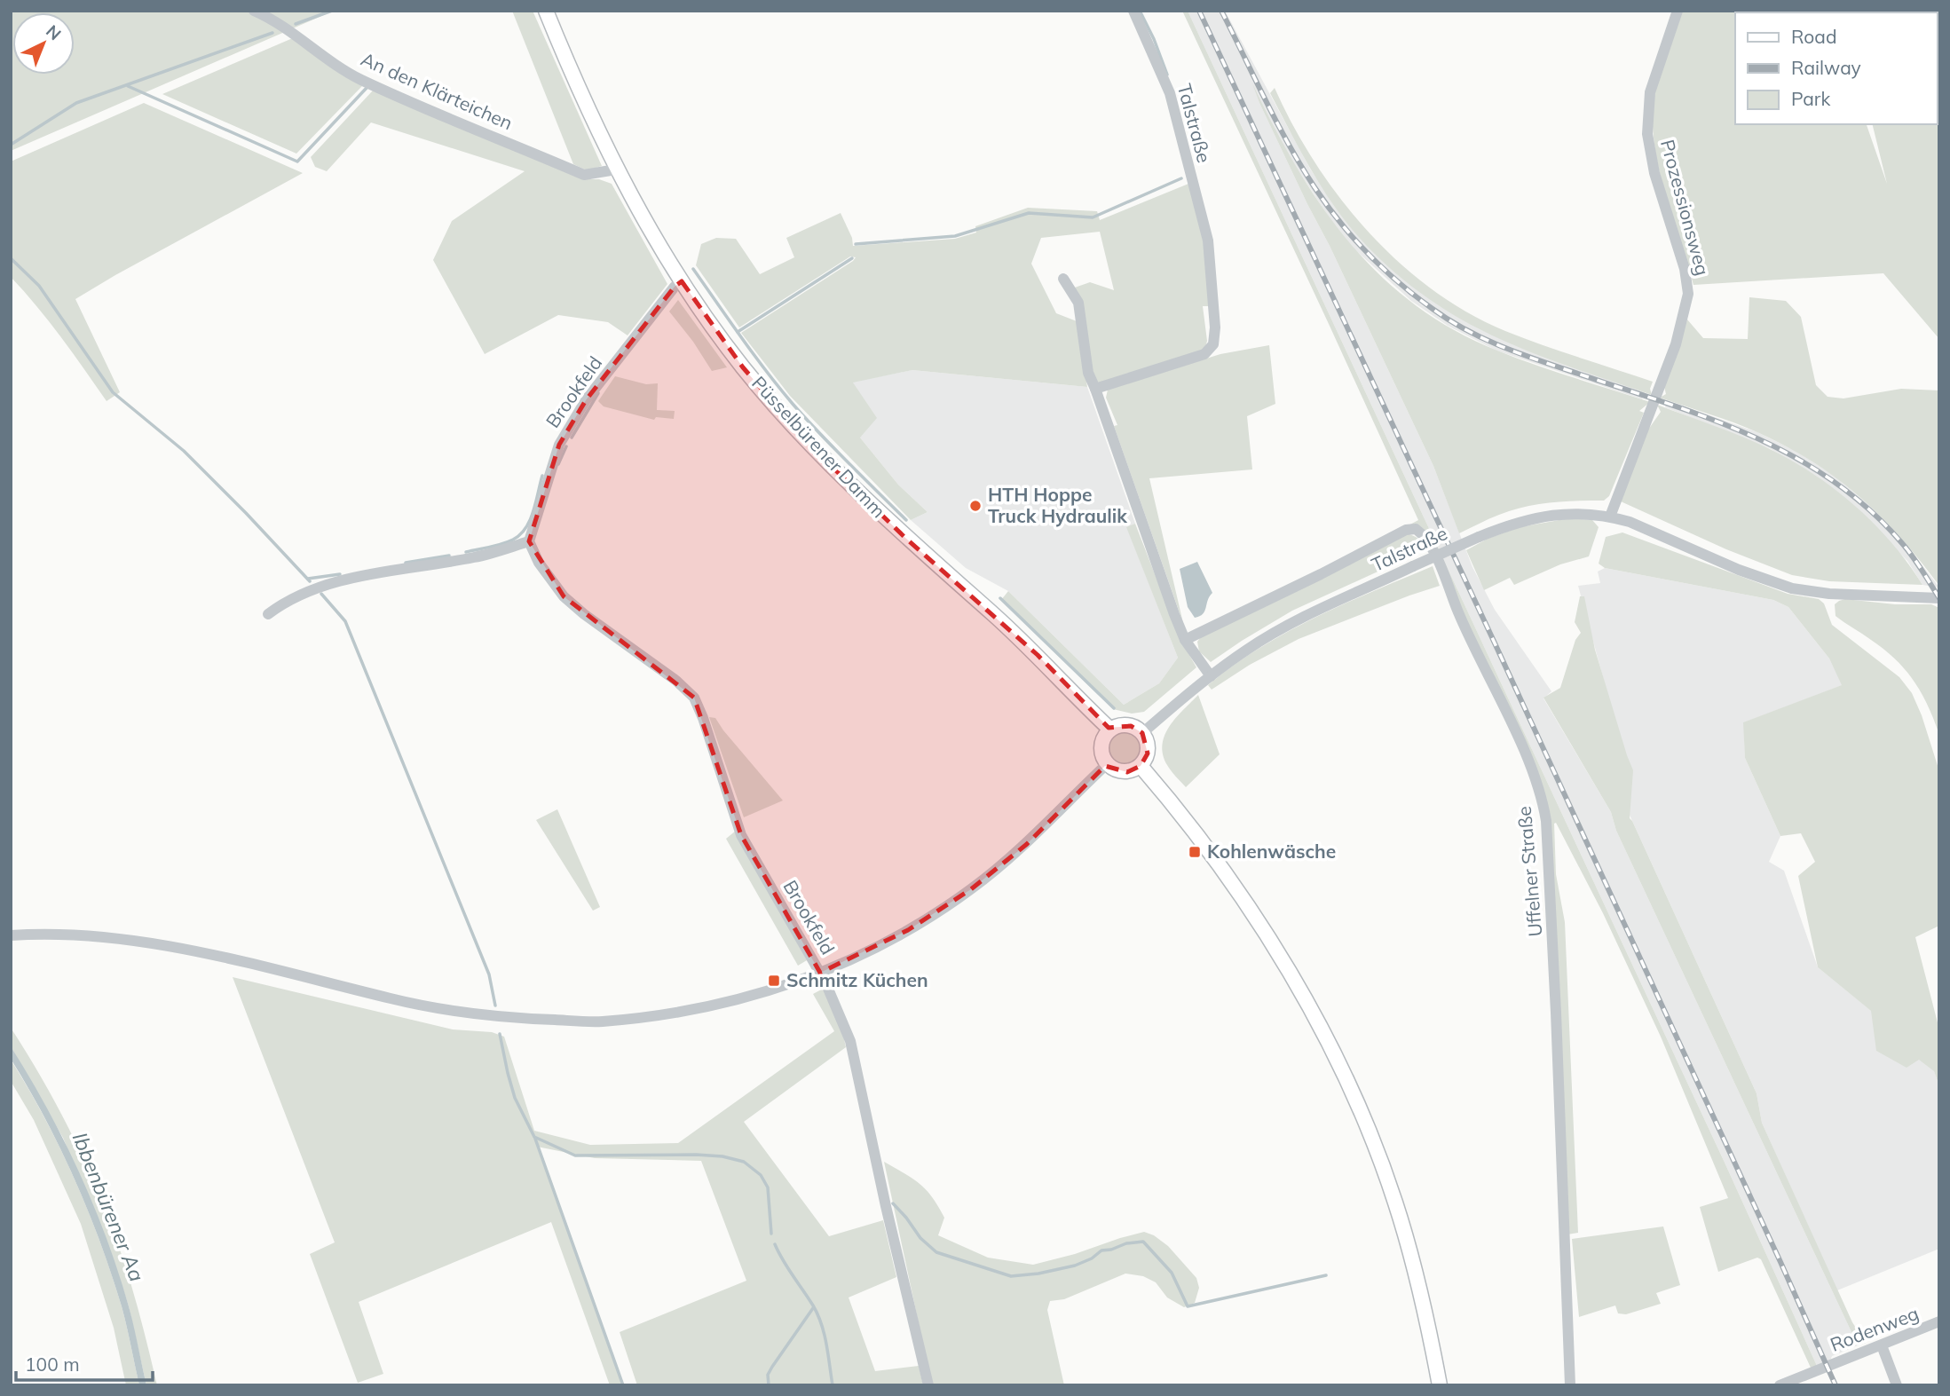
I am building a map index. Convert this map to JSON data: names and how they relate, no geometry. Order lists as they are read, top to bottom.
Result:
{
  "streets": {
    "main road": ["Püsselbürener Damm"],
    "street": [
      "An den Klärteichen",
      "Talstraße",
      "Prozessionsweg",
      "Brookfeld",
      "Uffelner Straße",
      "Rodenweg"
    ]
  },
  "crossings": [
    ["An den Klärteichen", "Püsselbürener Damm"],
    ["Talstraße", "Prozessionsweg"],
    ["Talstraße", "Püsselbürener Damm"],
    ["Brookfeld", "Püsselbürener Damm"]
  ],
  "water": ["Ibbenbürener Aa"],
  "places": {
    "other": ["HTH Hoppe Truck Hydraulik"],
    "transit": ["Kohlenwäsche", "Schmitz Küchen"]
  },
  "legend": ["Road", "Railway", "Park"],
  "scale_bar": "100 m",
  "north": "top right"
}
